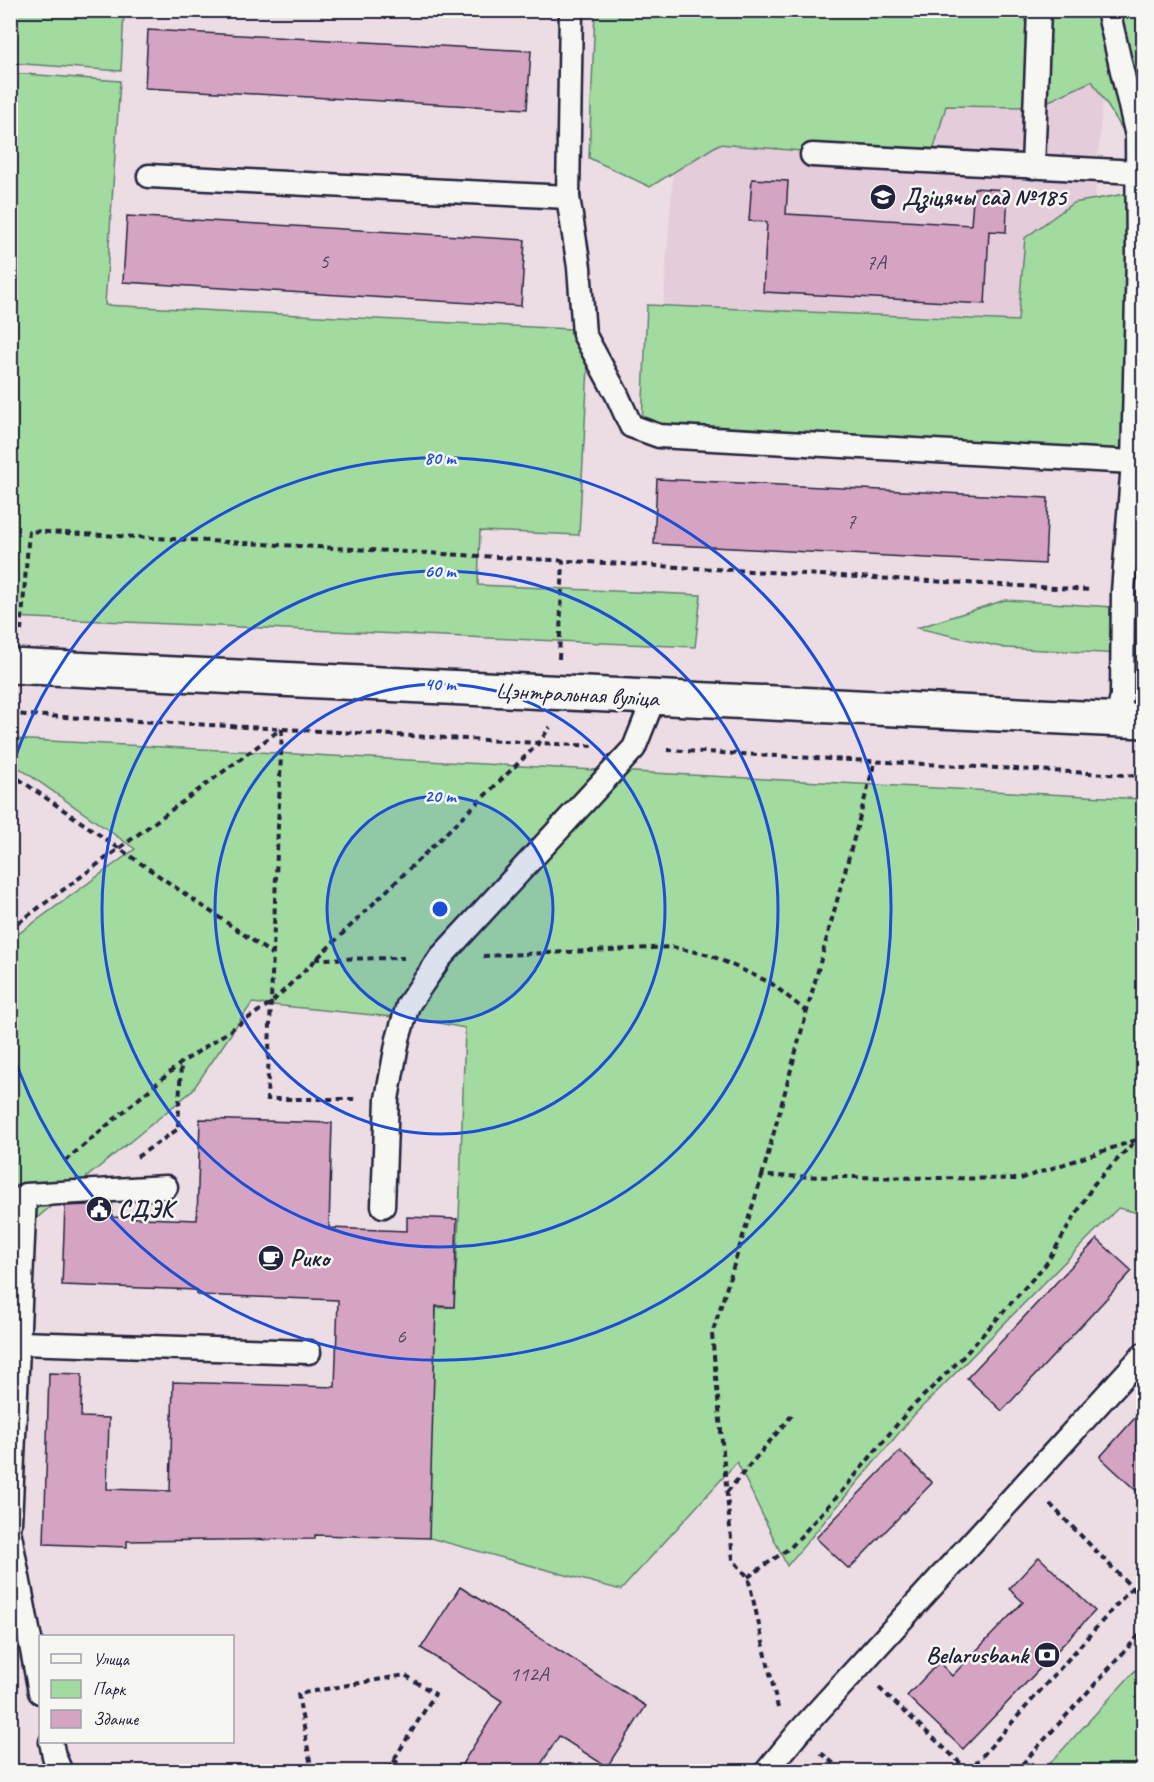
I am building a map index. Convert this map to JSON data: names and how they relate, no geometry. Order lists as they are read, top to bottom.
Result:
{
  "streets": {
    "street": ["Цэнтральная вуліца"]
  },
  "places": {
    "school or university": ["Дзіцячы сад №185"],
    "public building": ["СДЭК"],
    "cafe": ["Рико"],
    "bank": ["Belarusbank"]
  },
  "house_numbers": [
    "5",
    "7А",
    "7",
    "6",
    "112А"
  ],
  "legend": ["Улица", "Парк", "Здание"],
  "rings": [
    "80 m",
    "60 m",
    "40 m",
    "20 m"
  ]
}
